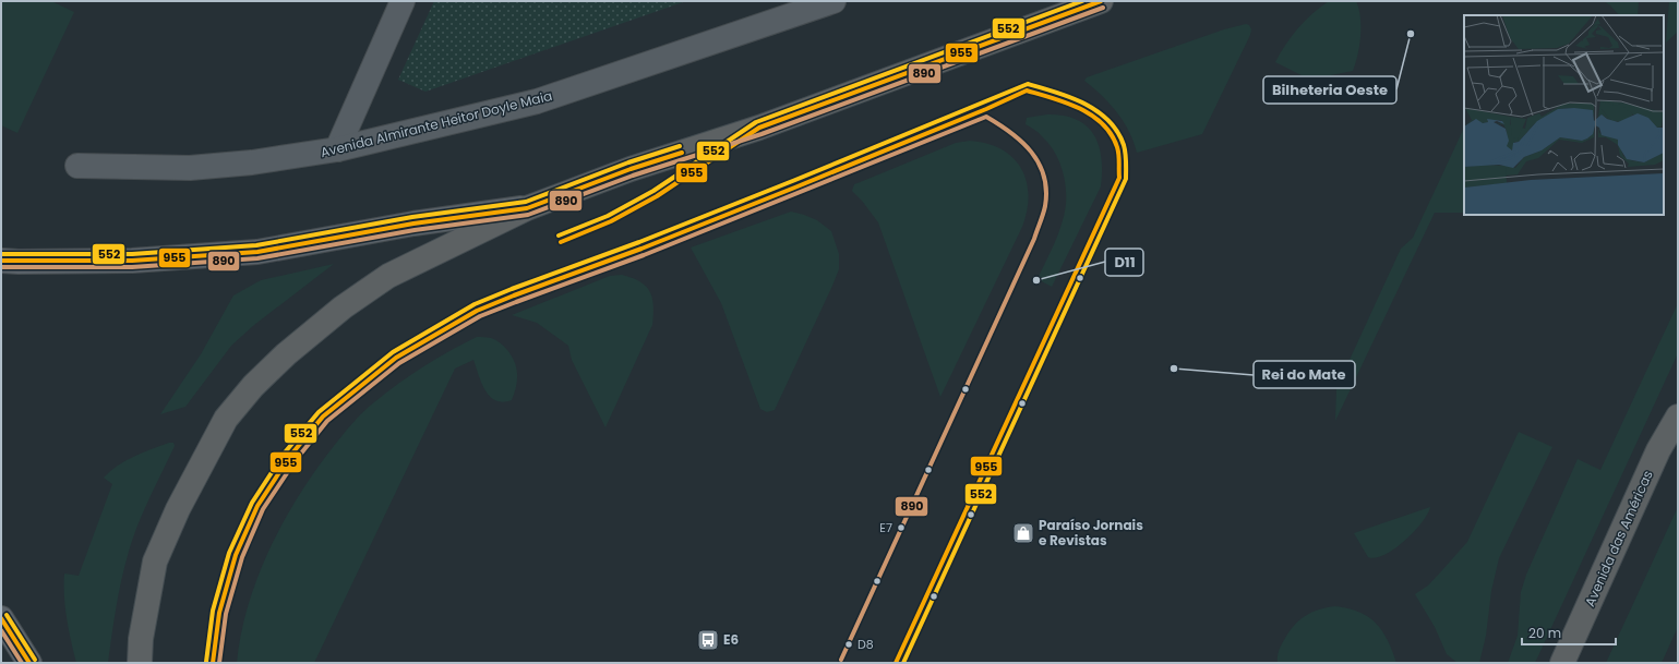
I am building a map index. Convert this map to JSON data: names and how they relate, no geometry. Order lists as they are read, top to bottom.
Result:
{
  "streets": {
    "highway": ["Avenida das Américas"],
    "street": ["Avenida Almirante Heitor Doyle Maia"]
  },
  "places": {
    "other": [
      "Bilheteria Oeste",
      "D11",
      "Rei do Mate",
      "E7",
      "D8"
    ],
    "shop": ["Paraíso Jornais e Revistas"],
    "bus stop": ["E6"]
  },
  "lines": ["transit line 955", "transit line 552", "transit line 890"],
  "scale_bar": "20 m"
}
